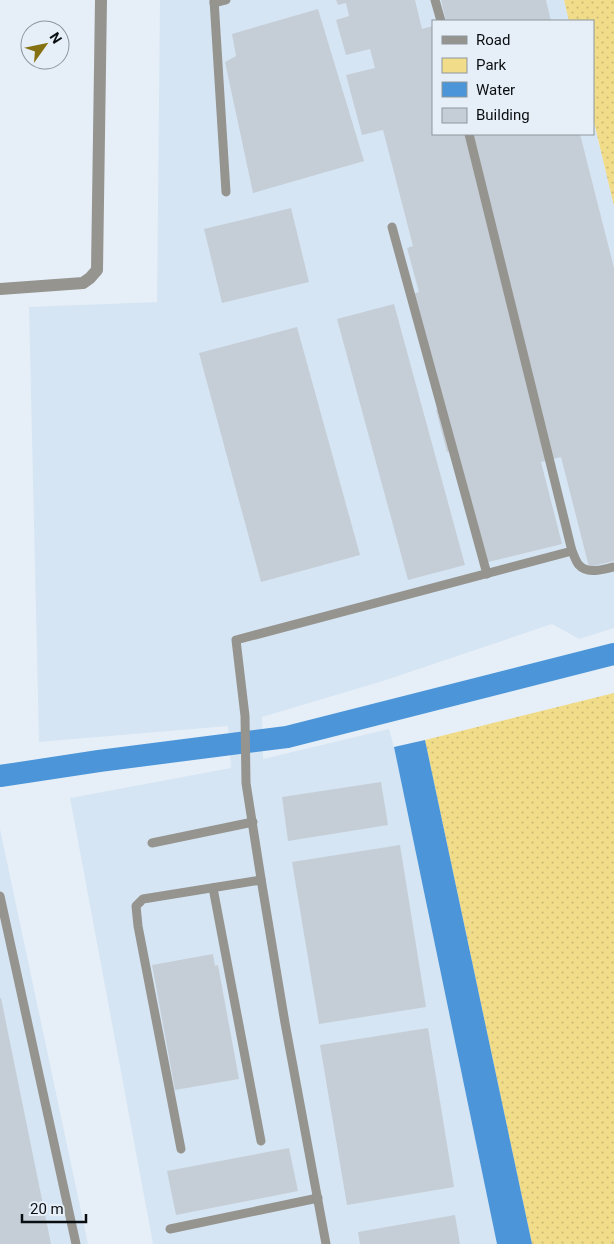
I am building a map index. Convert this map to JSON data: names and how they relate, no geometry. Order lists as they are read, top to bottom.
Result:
{
  "legend": [
    "Road",
    "Park",
    "Water",
    "Building"
  ],
  "scale_bar": "20 m",
  "north": "top right"
}
